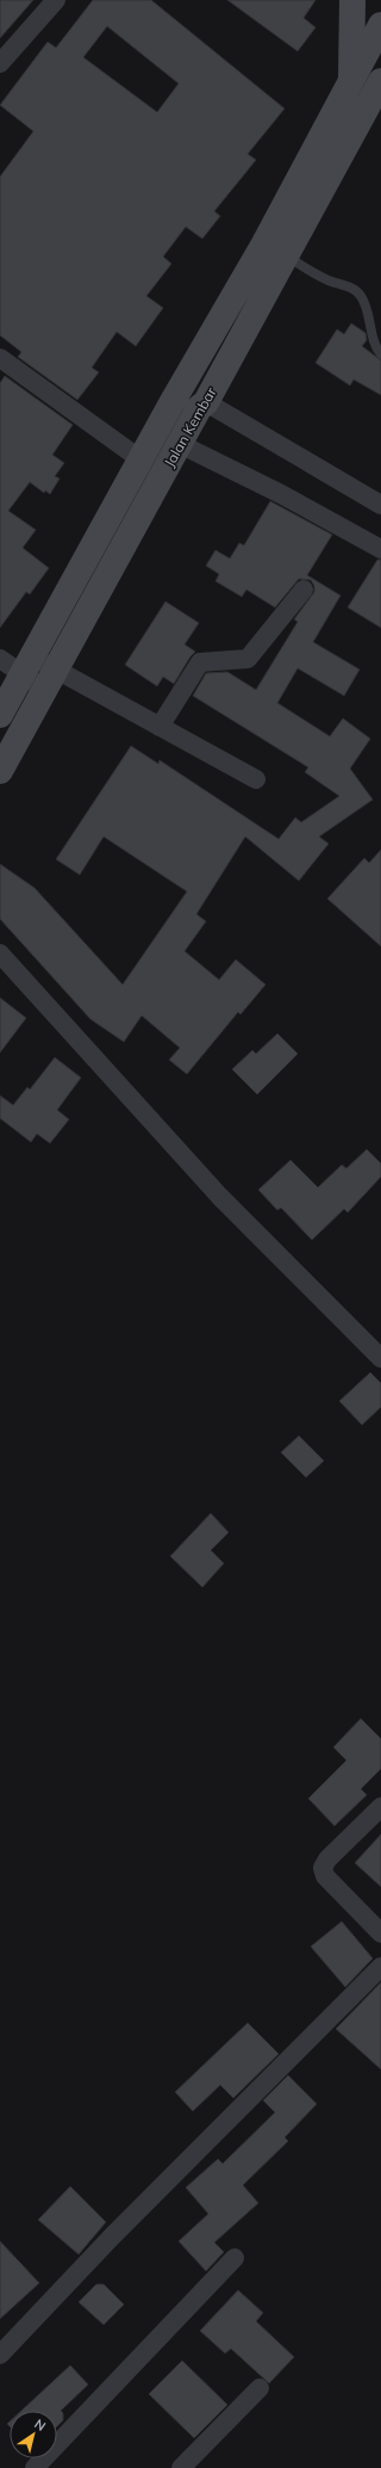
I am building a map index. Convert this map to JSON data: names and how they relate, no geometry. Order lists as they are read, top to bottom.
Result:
{
  "streets": {
    "main road": ["Jalan Kembar"]
  },
  "north": "top right"
}
